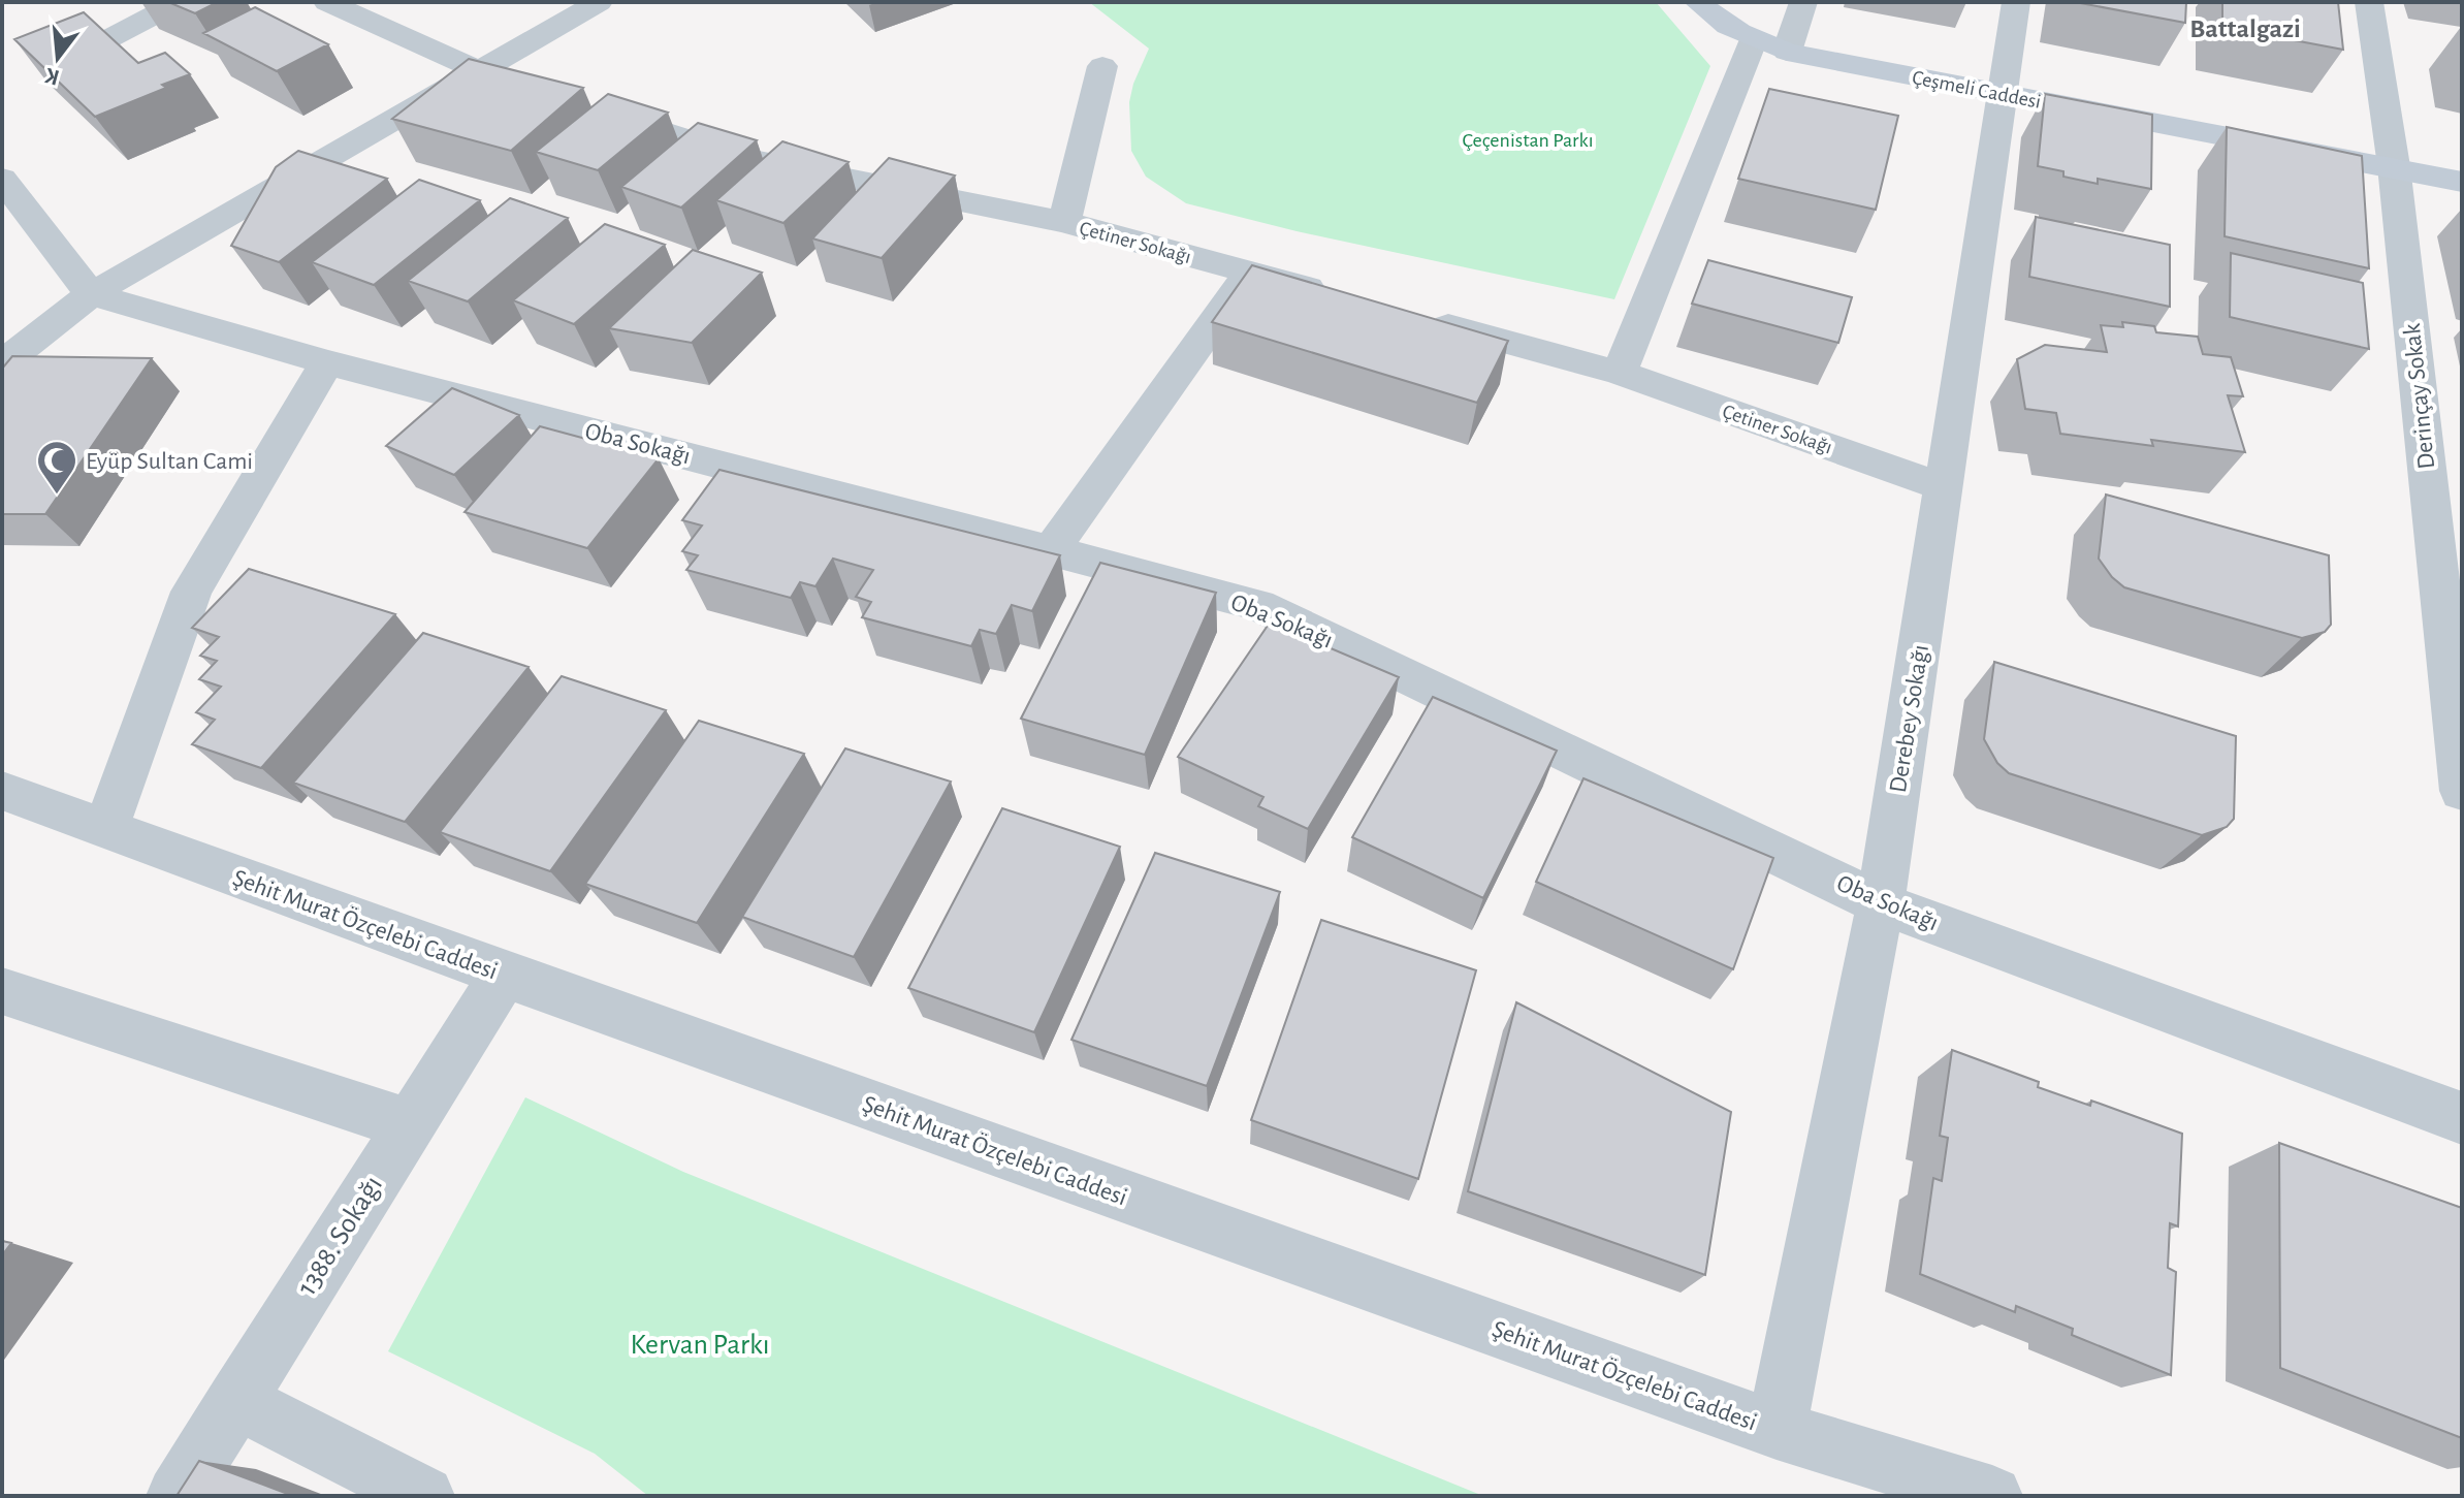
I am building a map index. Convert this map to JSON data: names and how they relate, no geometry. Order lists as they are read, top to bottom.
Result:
{
  "streets": {
    "street": [
      "Çeşmeli Caddesi",
      "Çetiner Sokağı",
      "Derinçay Sokak",
      "Oba Sokağı",
      "Derebey Sokağı",
      "Şehit Murat Özçelebi Caddesi",
      "1388. Sokağı"
    ]
  },
  "crossings": [
    ["Çeşmeli Caddesi", "Derinçay Sokak"],
    ["Çeşmeli Caddesi", "Derebey Sokağı"],
    ["Çetiner Sokağı", "Derebey Sokağı"],
    ["Oba Sokağı", "Derebey Sokağı"],
    ["Derebey Sokağı", "Şehit Murat Özçelebi Caddesi"],
    ["Şehit Murat Özçelebi Caddesi", "1388. Sokağı"]
  ],
  "districts": ["Battalgazi"],
  "parks": ["Çeçenistan Parkı", "Kervan Parkı"],
  "places": {
    "mosque": ["Eyüp Sultan Cami"]
  },
  "north": "bottom"
}
